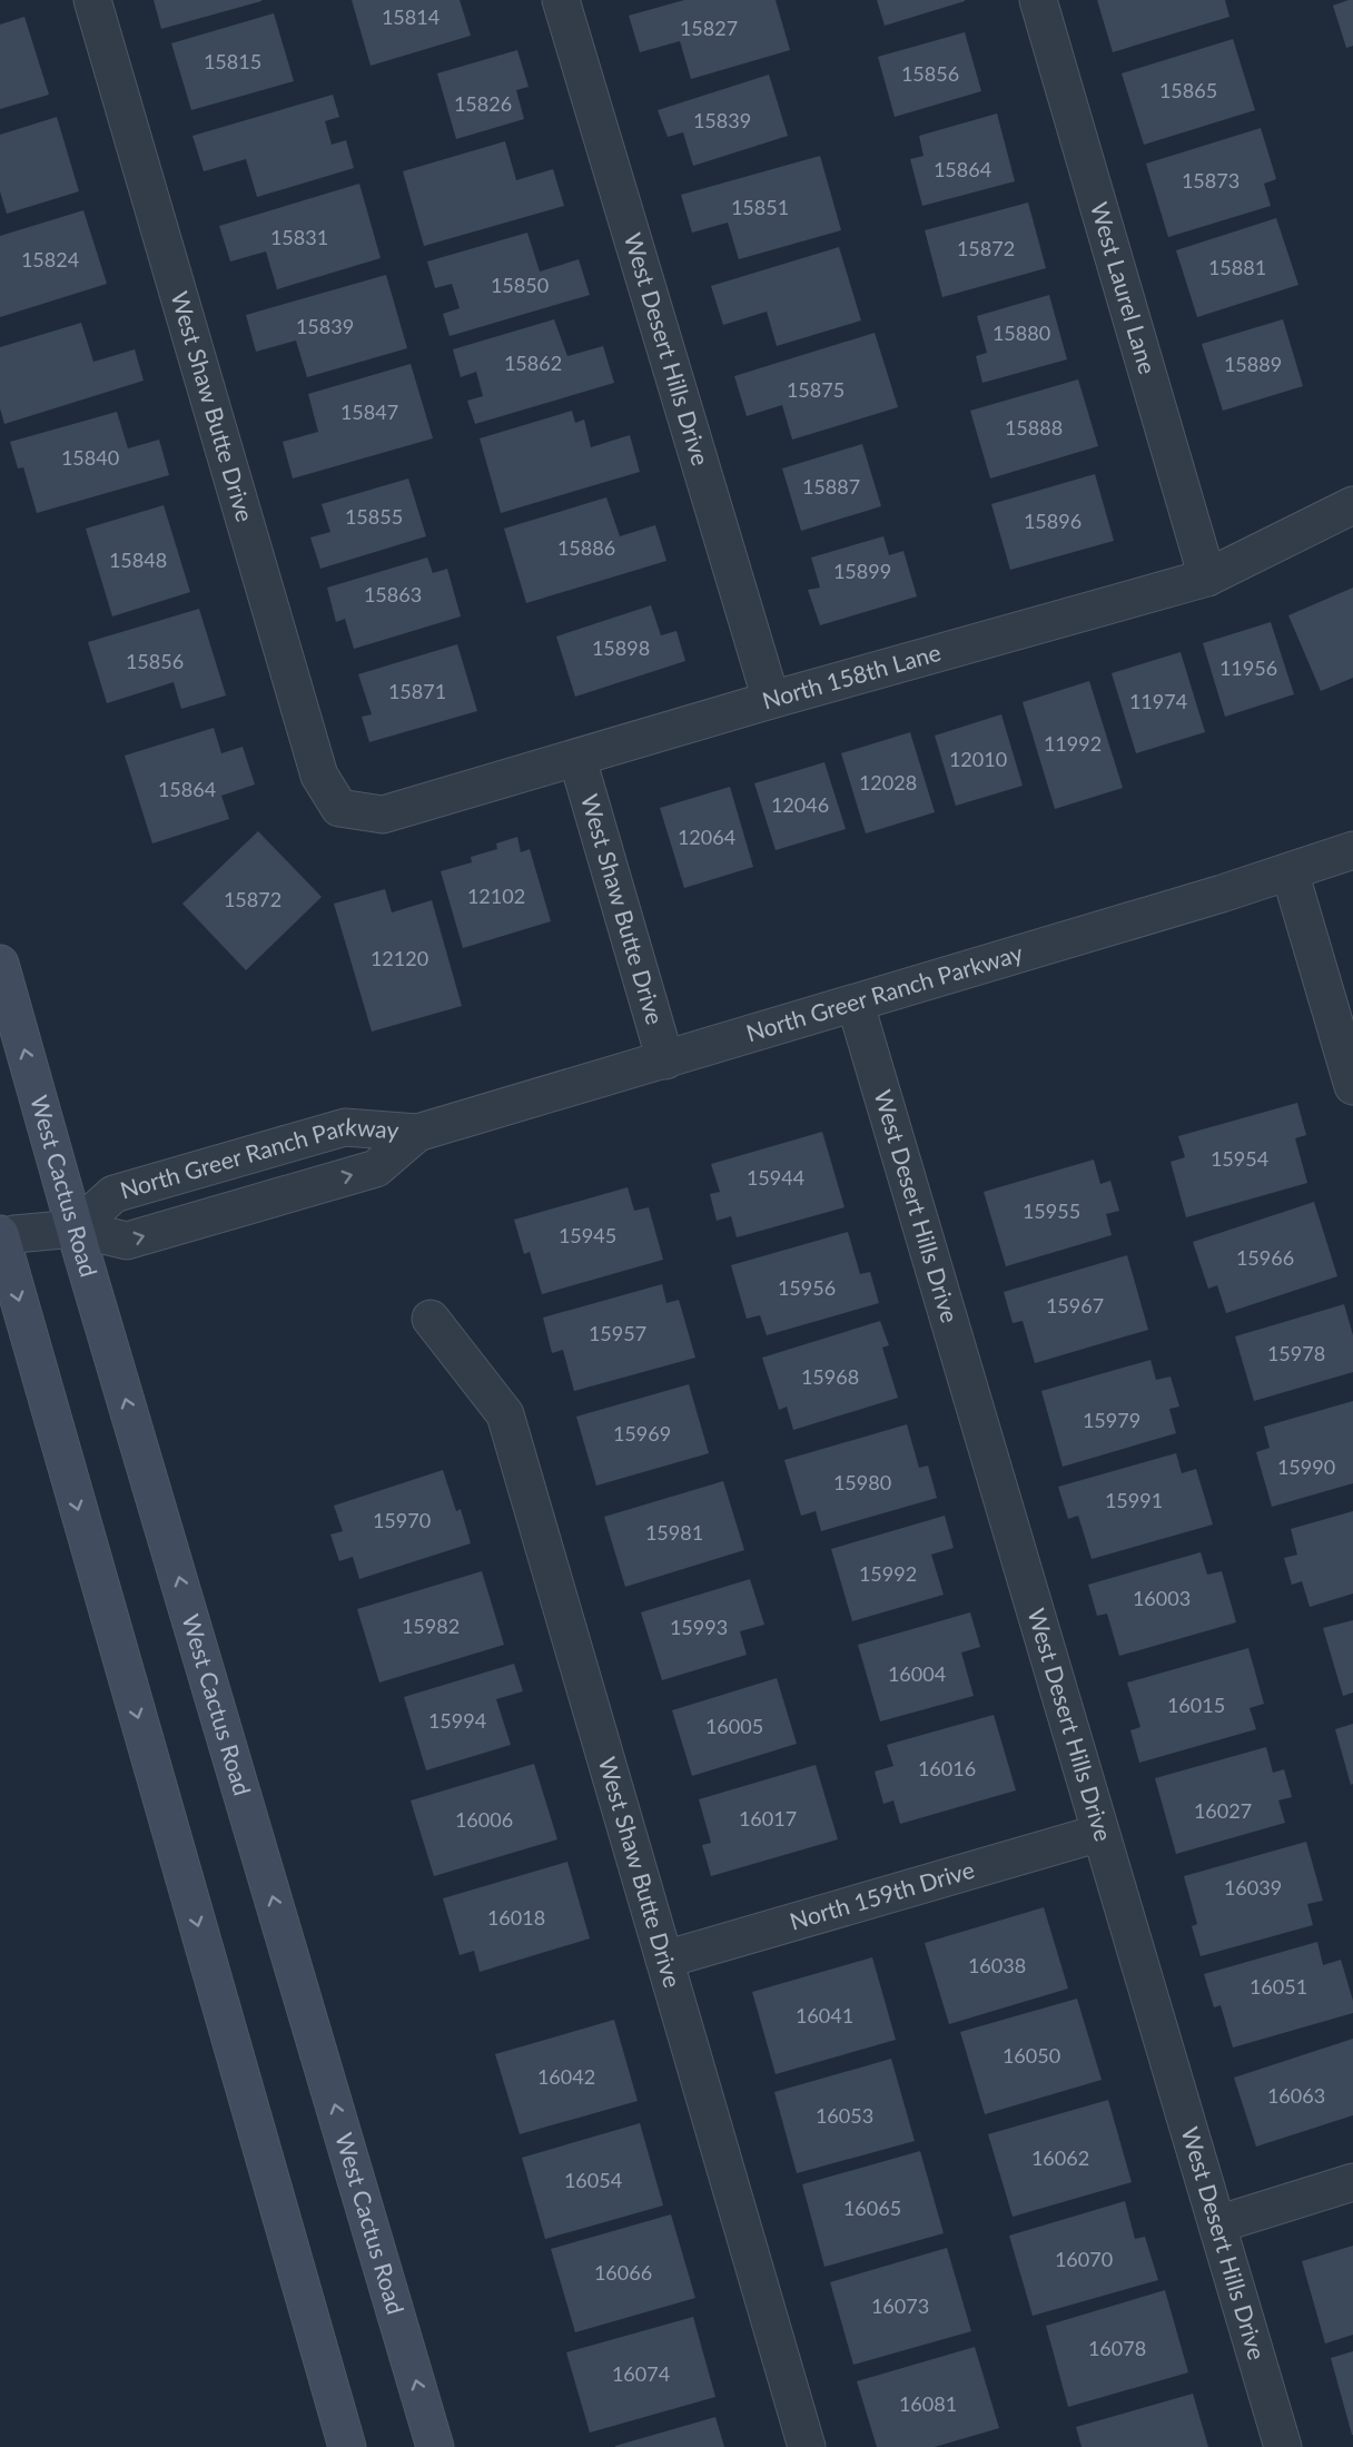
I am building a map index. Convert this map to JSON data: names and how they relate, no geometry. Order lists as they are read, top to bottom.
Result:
{
  "streets": {
    "main road": ["West Cactus Road"],
    "street": [
      "West Laurel Lane",
      "West Desert Hills Drive",
      "West Shaw Butte Drive",
      "North 158th Lane",
      "North Greer Ranch Parkway",
      "North 159th Drive"
    ]
  },
  "crossings": [
    ["West Laurel Lane", "North 158th Lane"],
    ["West Desert Hills Drive", "North 158th Lane"],
    ["West Desert Hills Drive", "North Greer Ranch Parkway"],
    ["West Desert Hills Drive", "North 159th Drive"],
    ["West Shaw Butte Drive", "North 158th Lane"],
    ["West Shaw Butte Drive", "North Greer Ranch Parkway"],
    ["West Shaw Butte Drive", "North 159th Drive"],
    ["North Greer Ranch Parkway", "West Cactus Road"]
  ],
  "house_numbers": [
    "15814",
    "15827",
    "15815",
    "15856",
    "15865",
    "15826",
    "15839",
    "15864",
    "15873",
    "15851",
    "15831",
    "15872",
    "15824",
    "15881",
    "15850",
    "15839",
    "15880",
    "15862",
    "15889",
    "15875",
    "15847",
    "15888",
    "15840",
    "15887",
    "15855",
    "15896",
    "15886",
    "15848",
    "15899",
    "15863",
    "15898",
    "15856",
    "11956",
    "15871",
    "11974",
    "11992",
    "12010",
    "12028",
    "15864",
    "12046",
    "12064",
    "12102",
    "15872",
    "12120",
    "15954",
    "15944",
    "15955",
    "15945",
    "15966",
    "15956",
    "15967",
    "15957",
    "15978",
    "15968",
    "15979",
    "15969",
    "15990",
    "15980",
    "15991",
    "15970",
    "15981",
    "15992",
    "16003",
    "15982",
    "15993",
    "16004",
    "16015",
    "15994",
    "16005",
    "16016",
    "16027",
    "16017",
    "16006",
    "16039",
    "16018",
    "16038",
    "16051",
    "16041",
    "16050",
    "16042",
    "16063",
    "16053",
    "16062",
    "16054",
    "16065",
    "16070",
    "16066",
    "16073",
    "16078",
    "16074",
    "16081"
  ]
}
